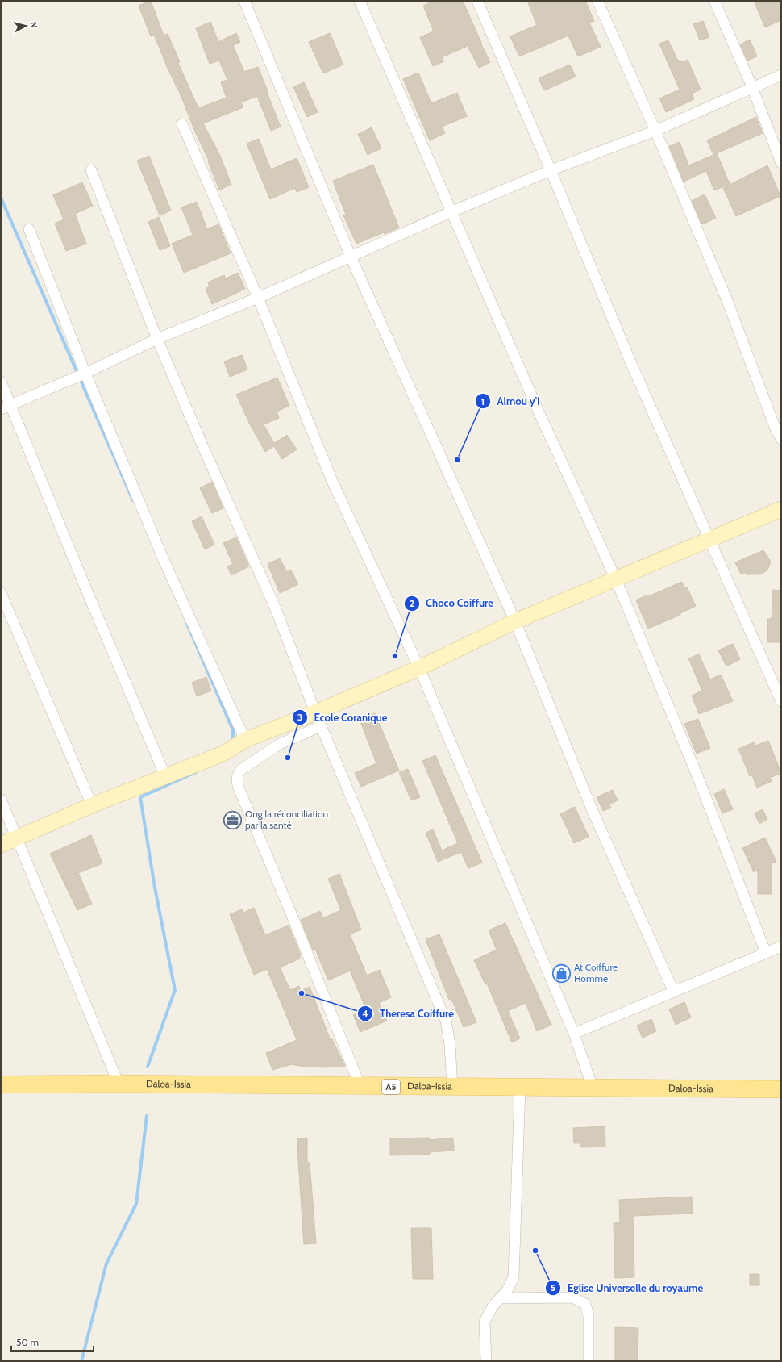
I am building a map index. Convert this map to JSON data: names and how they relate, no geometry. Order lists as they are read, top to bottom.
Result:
{
  "streets": {
    "main road": ["Daloa-Issia", "A5"]
  },
  "places": {
    "other": [
      "Almou y'i",
      "Choco Coiffure",
      "Ecole Coranique",
      "Theresa Coiffure",
      "Eglise Universelle du royaume"
    ],
    "office": ["Ong la réconciliation par la santé"],
    "shop": ["At Coiffure Homme"]
  },
  "scale_bar": "50 m",
  "north": "right"
}
